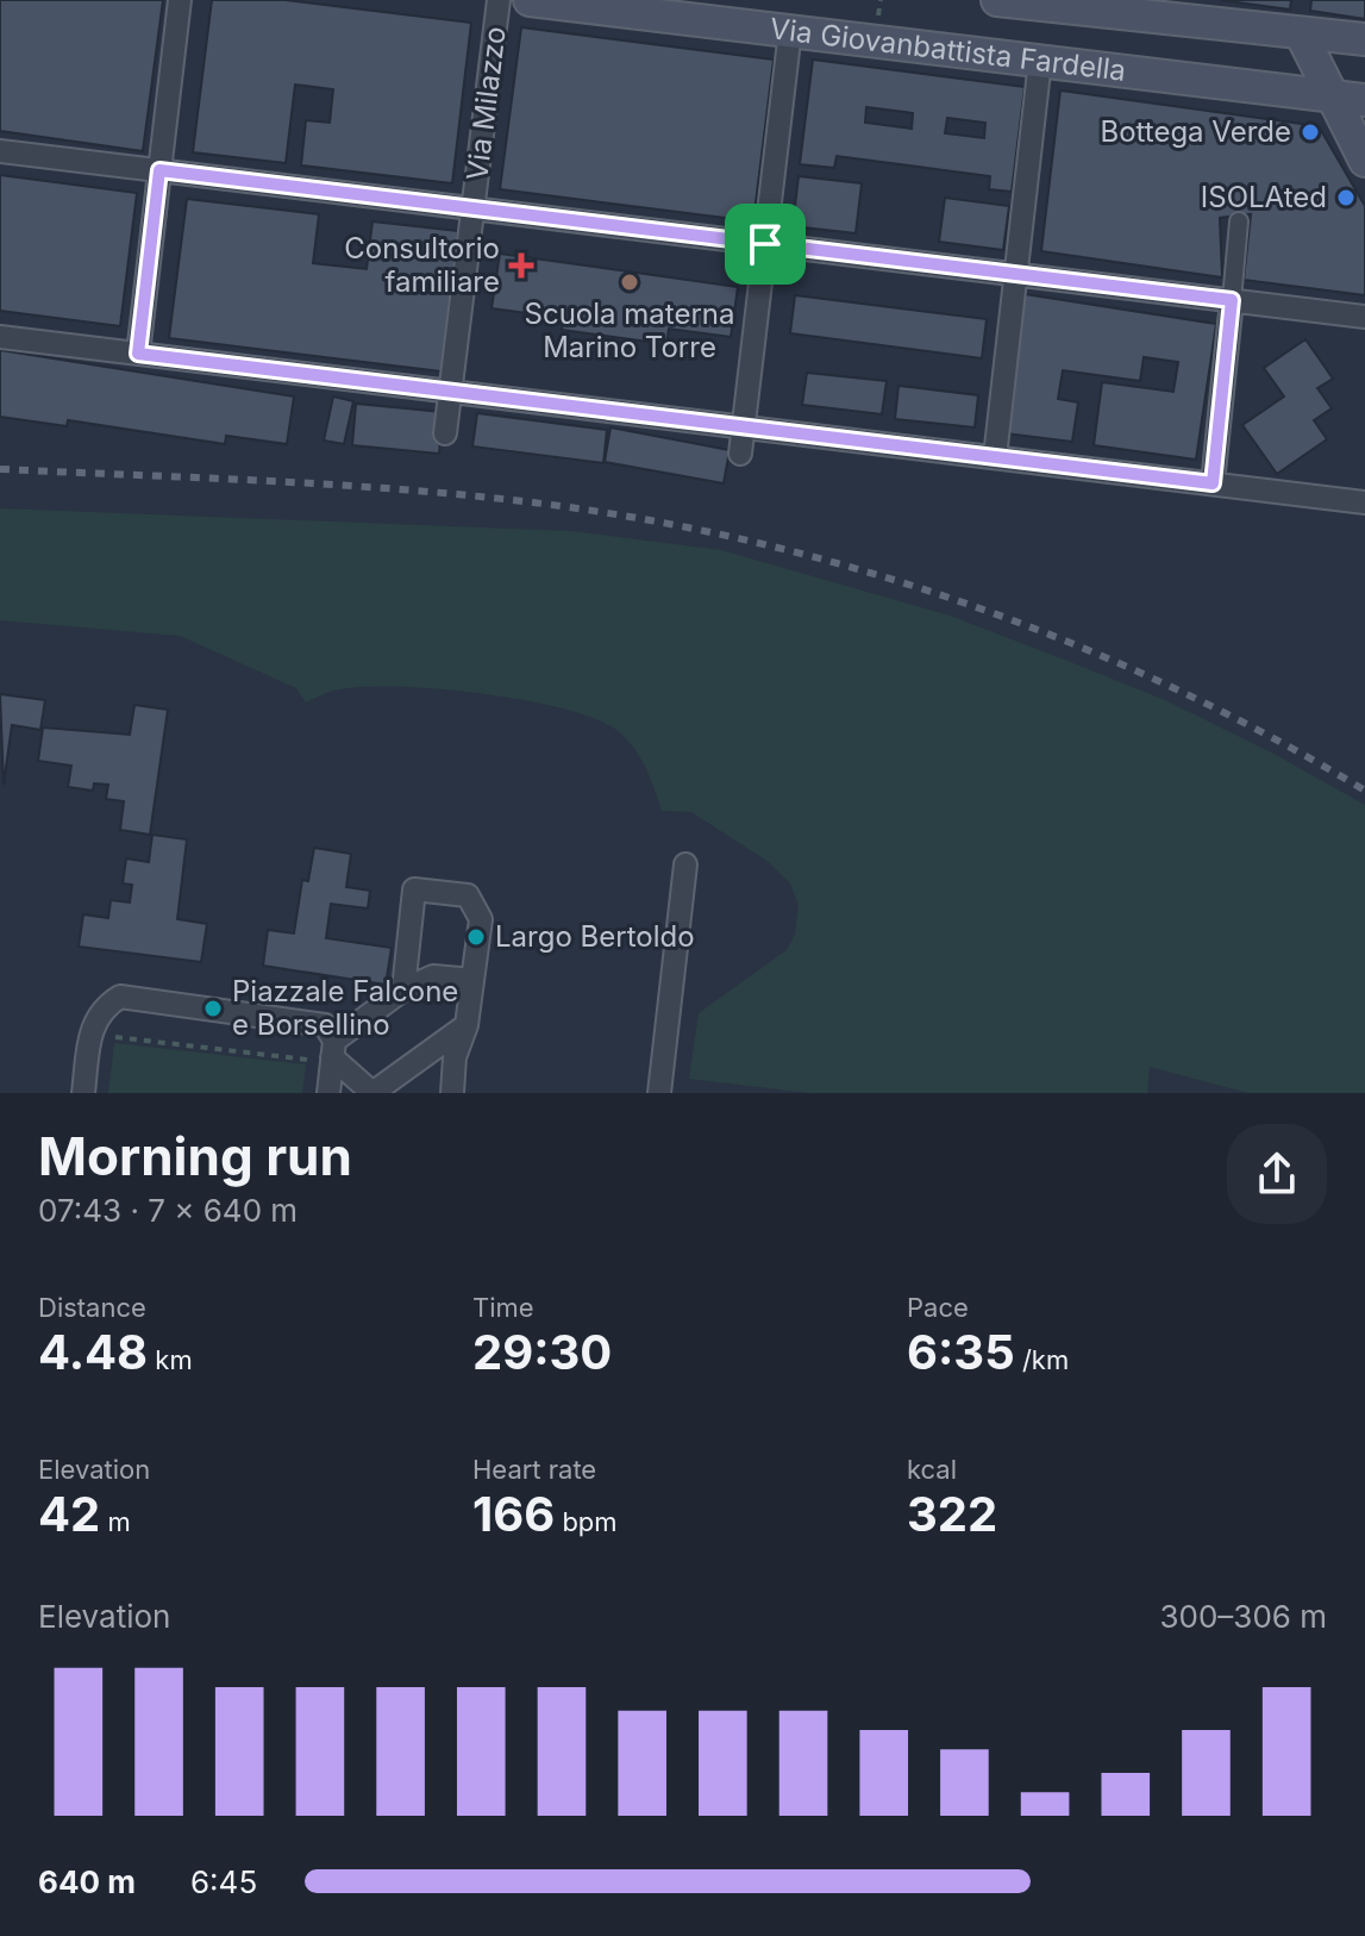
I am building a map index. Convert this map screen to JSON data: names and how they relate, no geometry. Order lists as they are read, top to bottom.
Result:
{
  "streets": {
    "main road": ["Via Giovanbattista Fardella"],
    "street": ["Via Milazzo"]
  },
  "places": {
    "other": [
      "Bottega Verde",
      "ISOLAted",
      "Scuola materna Marino Torre",
      "Largo Bertoldo",
      "Piazzale Falcone e Borsellino"
    ],
    "health": ["Consultorio familiare"]
  },
  "page": {
    "heading": ["Morning run", "07:43 · 7 × 640 m"],
    "stats": [
      ["Distance", "4.48 km"],
      ["Time", "29:30"],
      ["Pace", "6:35 /km"],
      ["Elevation", "42 m"],
      ["Heart rate", "166 bpm"],
      ["kcal", "322"]
    ],
    "chart": ["Elevation", "300–306 m"],
    "list": [
      {
        "name": "640 m",
        "note": "6:45"
      }
    ]
  }
}
